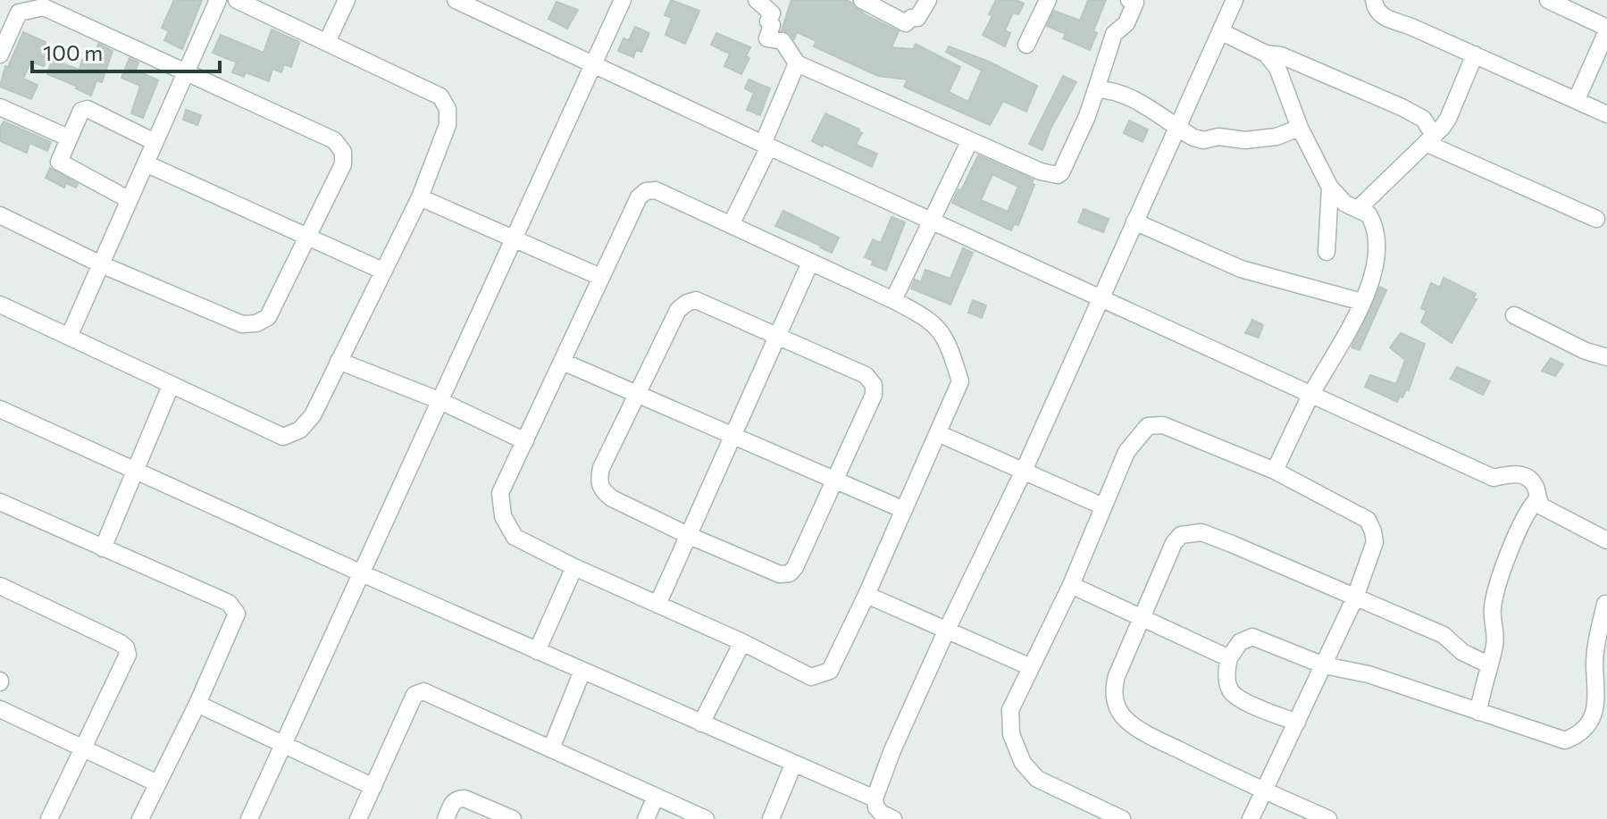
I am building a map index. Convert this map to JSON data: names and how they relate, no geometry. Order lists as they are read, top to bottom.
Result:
{
  "scale_bar": "100 m"
}
